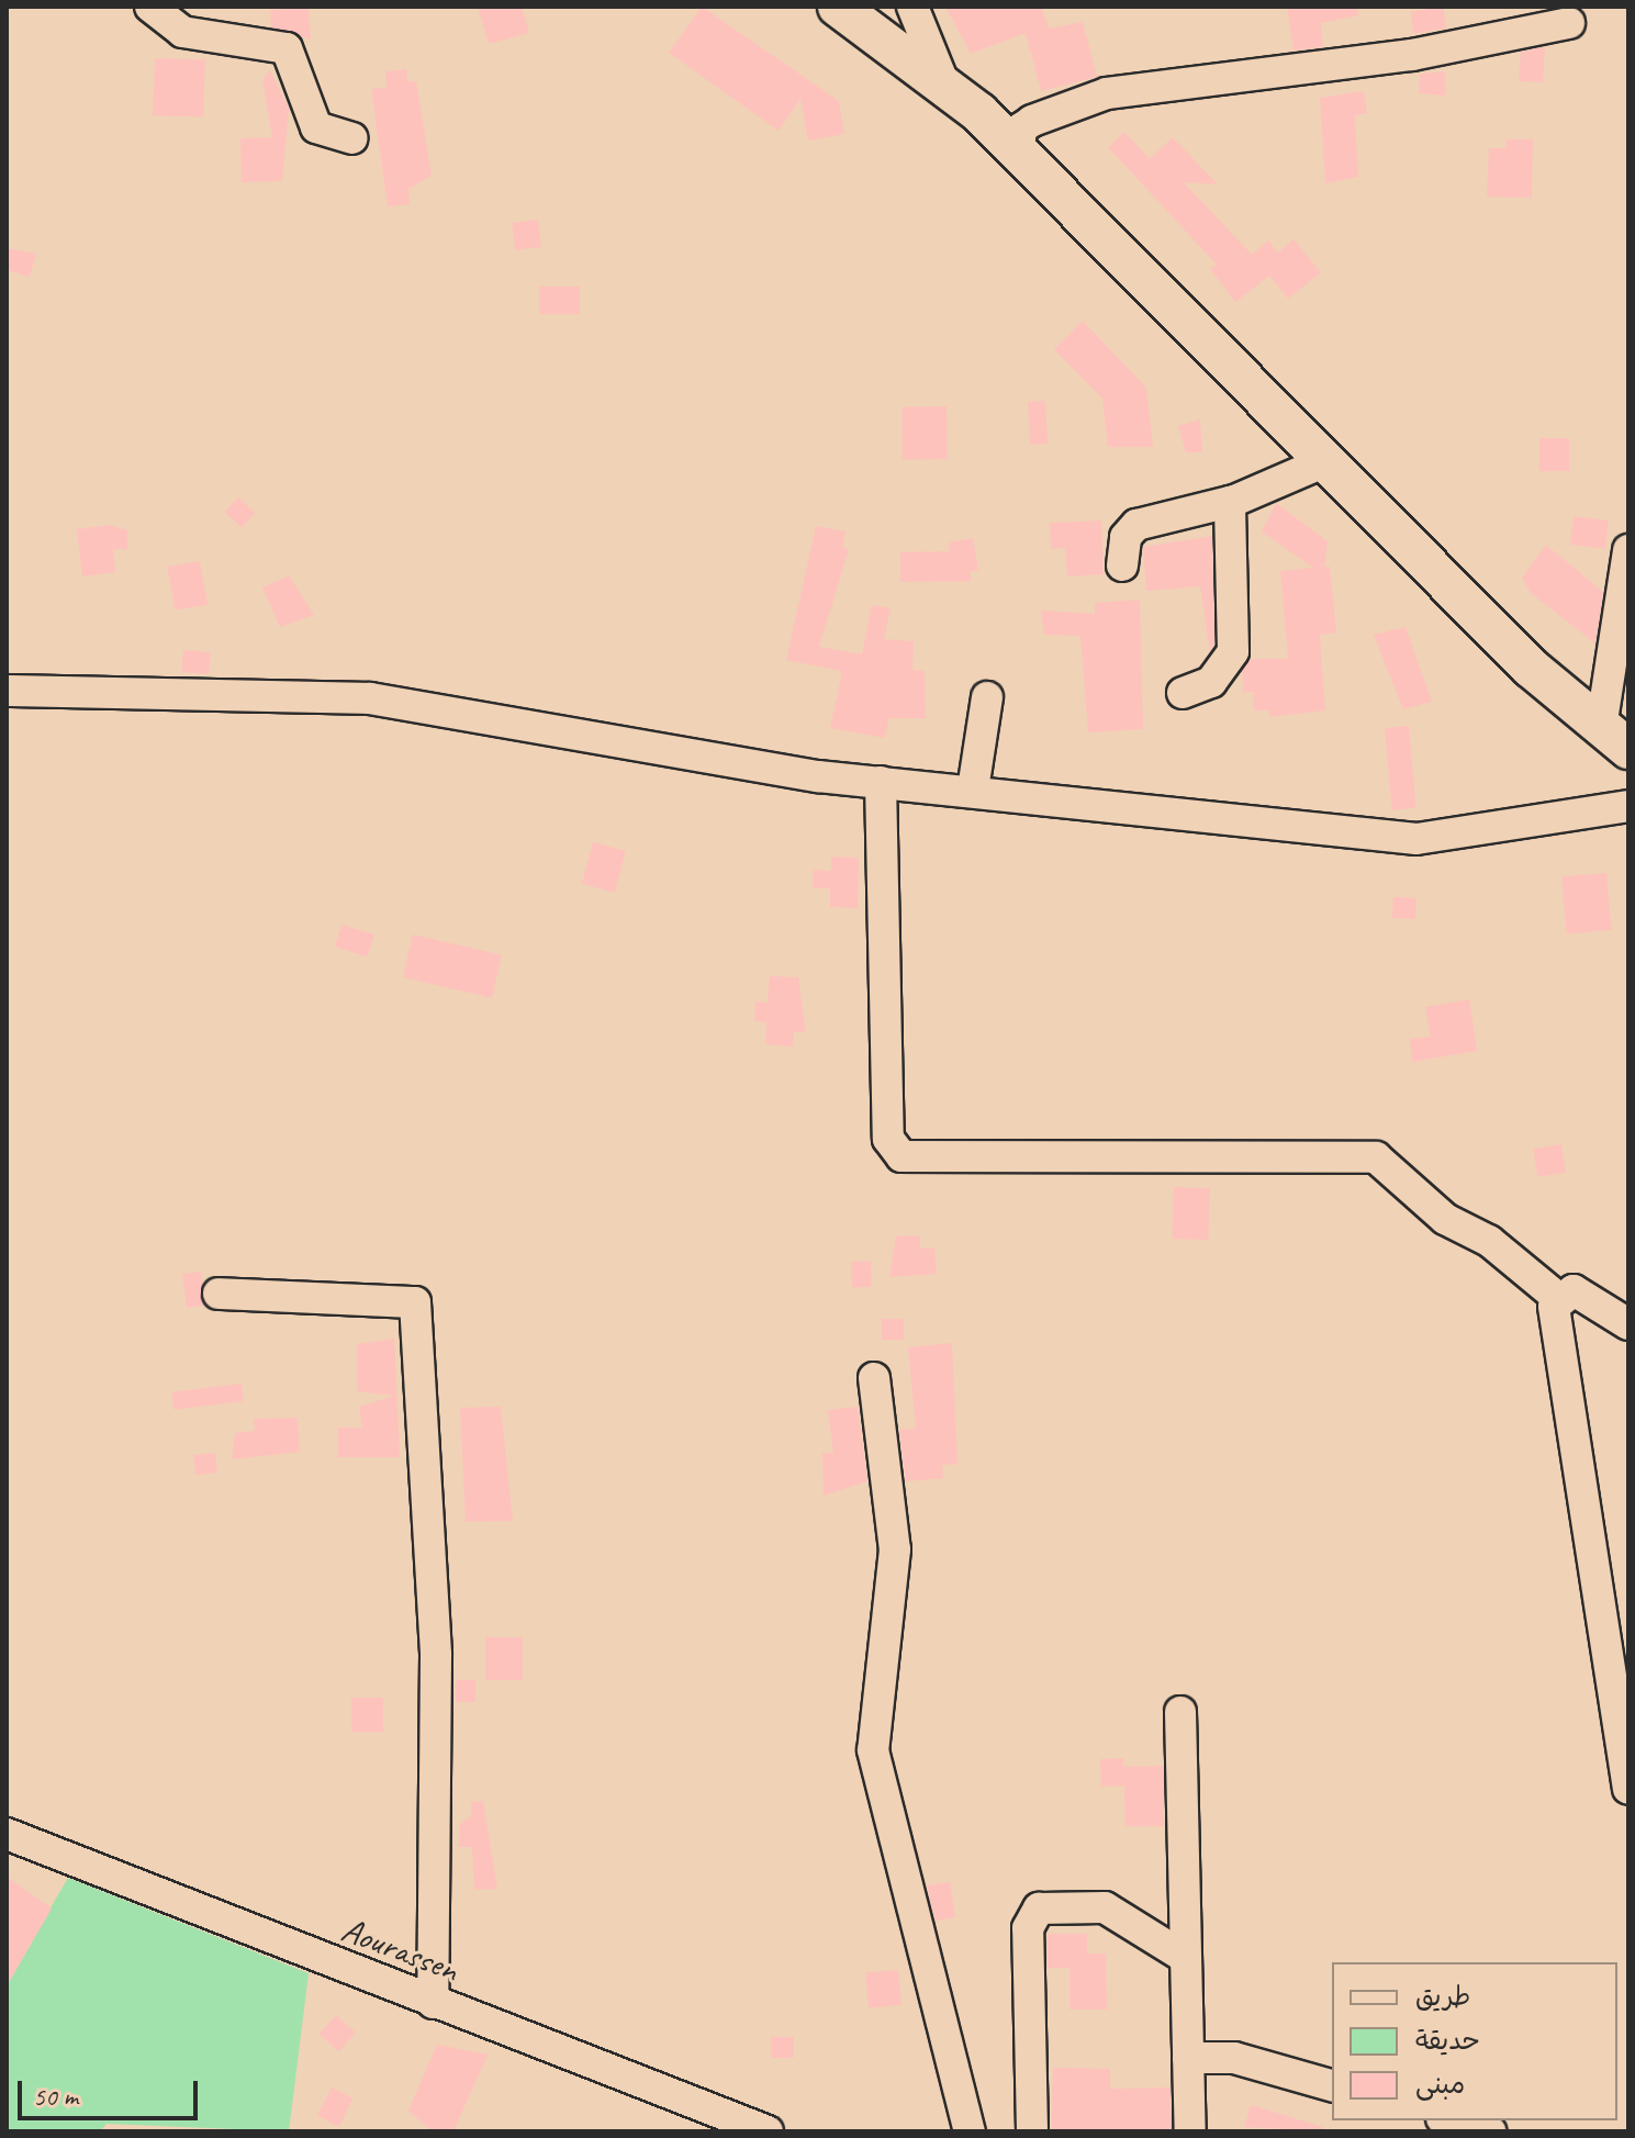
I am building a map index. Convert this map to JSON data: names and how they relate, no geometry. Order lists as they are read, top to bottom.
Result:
{
  "streets": {
    "street": ["Aourassen"]
  },
  "legend": ["طريق", "حديقة", "مبنى"],
  "scale_bar": "50 m"
}
